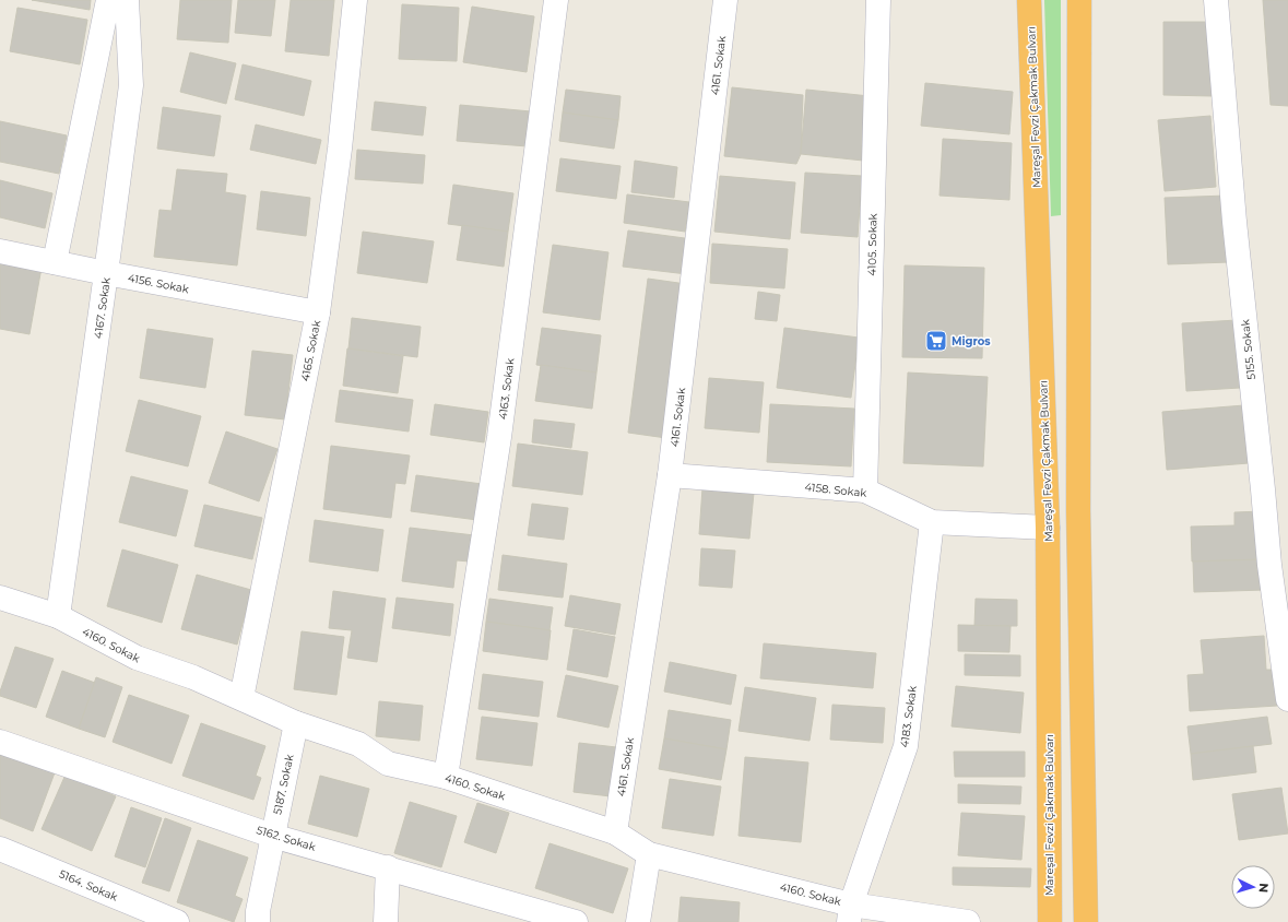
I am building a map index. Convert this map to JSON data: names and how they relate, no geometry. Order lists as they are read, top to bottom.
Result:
{
  "streets": {
    "highway": ["Mareşal Fevzi Çakmak Bulvarı"],
    "street": [
      "4161. Sokak",
      "4105. Sokak",
      "4156. Sokak",
      "4167. Sokak",
      "5155. Sokak",
      "4165. Sokak",
      "4163. Sokak",
      "4158. Sokak",
      "4160. Sokak",
      "4183. Sokak",
      "5187. Sokak",
      "5162. Sokak",
      "5164. Sokak"
    ]
  },
  "crossings": [
    ["4161. Sokak", "4158. Sokak"],
    ["4161. Sokak", "4160. Sokak"],
    ["Mareşal Fevzi Çakmak Bulvarı", "4158. Sokak"],
    ["4105. Sokak", "4158. Sokak"],
    ["4156. Sokak", "4167. Sokak"],
    ["4156. Sokak", "4165. Sokak"],
    ["4167. Sokak", "4160. Sokak"],
    ["4165. Sokak", "4160. Sokak"],
    ["4163. Sokak", "4160. Sokak"],
    ["4158. Sokak", "4183. Sokak"],
    ["4160. Sokak", "4183. Sokak"],
    ["4160. Sokak", "5187. Sokak"],
    ["5187. Sokak", "5162. Sokak"]
  ],
  "places": {
    "supermarket": ["Migros"]
  },
  "north": "right"
}
